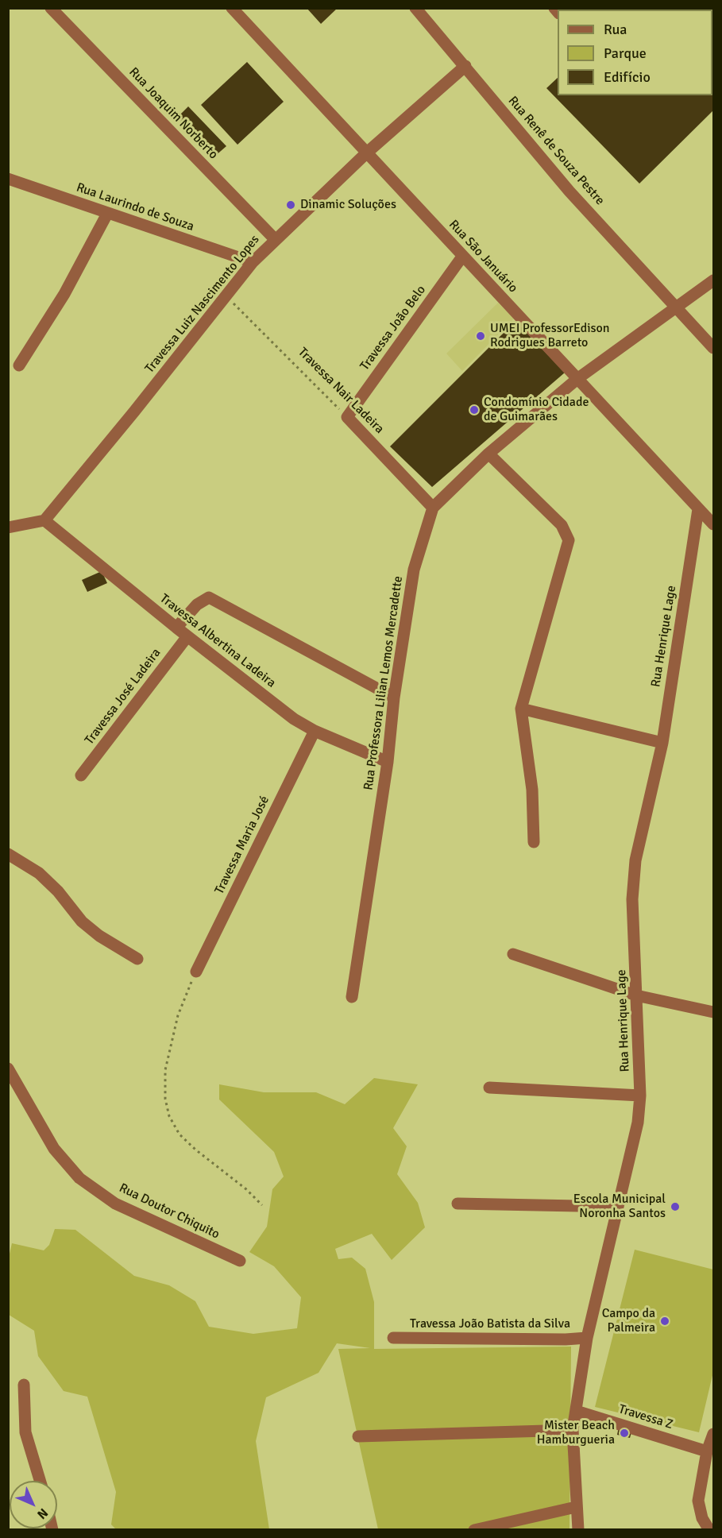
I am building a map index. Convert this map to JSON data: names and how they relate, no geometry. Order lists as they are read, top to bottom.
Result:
{
  "streets": {
    "street": [
      "Rua Joaquim Norberto",
      "Rua Renê de Souza Pestre",
      "Rua Laurindo de Souza",
      "Rua São Januário",
      "Travessa Luiz Nascimento Lopes",
      "Travessa João Belo",
      "Travessa Nair Ladeira",
      "Rua Henrique Lage",
      "Travessa Albertina Ladeira",
      "Rua Professora Lilian Lemos Mercadette",
      "Travessa José Ladeira",
      "Travessa Maria José",
      "Rua Doutor Chiquito",
      "Travessa João Batista da Silva",
      "Travessa Z"
    ]
  },
  "crossings": [
    ["Rua Joaquim Norberto", "Travessa Luiz Nascimento Lopes"],
    ["Rua Renê de Souza Pestre", "Travessa Luiz Nascimento Lopes"],
    ["Rua Renê de Souza Pestre", "Rua Professora Lilian Lemos Mercadette"],
    ["Rua Laurindo de Souza", "Travessa Luiz Nascimento Lopes"],
    ["Rua São Januário", "Travessa Luiz Nascimento Lopes"],
    ["Rua São Januário", "Travessa João Belo"],
    ["Rua São Januário", "Rua Henrique Lage"],
    ["Rua São Januário", "Rua Professora Lilian Lemos Mercadette"],
    ["Travessa Luiz Nascimento Lopes", "Travessa Nair Ladeira"],
    ["Travessa Luiz Nascimento Lopes", "Travessa Albertina Ladeira"],
    ["Travessa João Belo", "Travessa Nair Ladeira"],
    ["Travessa Nair Ladeira", "Rua Professora Lilian Lemos Mercadette"],
    ["Rua Henrique Lage", "Travessa João Batista da Silva"],
    ["Rua Henrique Lage", "Travessa Z"],
    ["Travessa Albertina Ladeira", "Rua Professora Lilian Lemos Mercadette"],
    ["Travessa Albertina Ladeira", "Travessa José Ladeira"],
    ["Travessa Albertina Ladeira", "Travessa Maria José"]
  ],
  "places": [
    "Dinamic Soluções",
    "UMEI ProfessorEdison Rodrigues Barreto",
    "Condomínio Cidade de Guimarães",
    "Escola Municipal Noronha Santos",
    "Campo da Palmeira",
    "Mister Beach Hamburgueria"
  ],
  "legend": ["Rua", "Parque", "Edifício"],
  "north": "bottom right"
}
